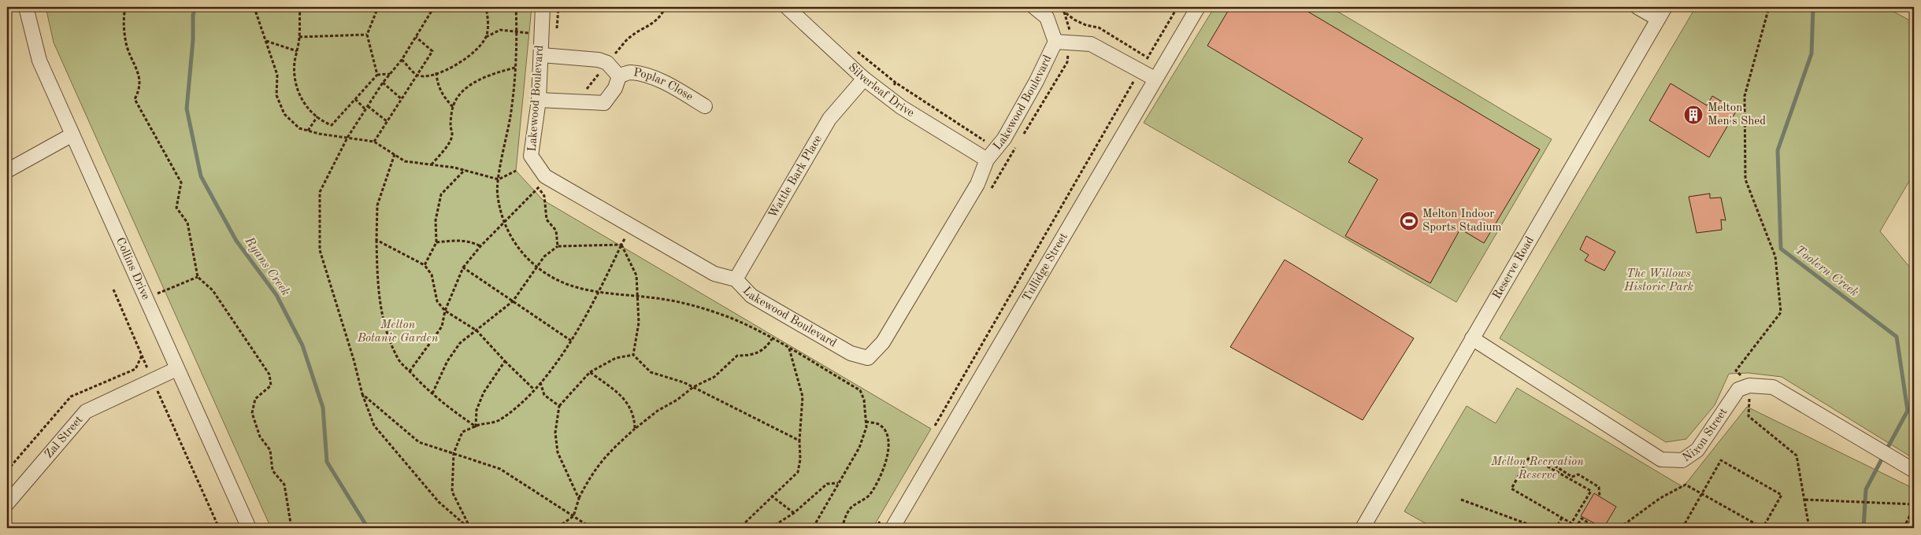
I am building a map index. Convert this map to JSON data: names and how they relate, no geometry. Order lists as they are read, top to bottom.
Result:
{
  "streets": {
    "street": [
      "Poplar Close",
      "Silverleaf Drive",
      "Lakewood Boulevard",
      "Wattle Bark Place",
      "Tullidge Street",
      "Reserve Road",
      "Collins Drive",
      "Nixon Street",
      "Zal Street"
    ]
  },
  "crossings": [
    ["Silverleaf Drive", "Lakewood Boulevard"],
    ["Silverleaf Drive", "Wattle Bark Place"],
    ["Lakewood Boulevard", "Wattle Bark Place"],
    ["Reserve Road", "Nixon Street"],
    ["Collins Drive", "Zal Street"]
  ],
  "water": ["Ryans Creek", "Toolern Creek"],
  "parks": ["The Willows Historic Park", "Melton Botanic Garden", "Melton Recreation Reserve"],
  "places": {
    "building": ["Melton Men's Shed"],
    "sports": ["Melton Indoor Sports Stadium"]
  }
}
